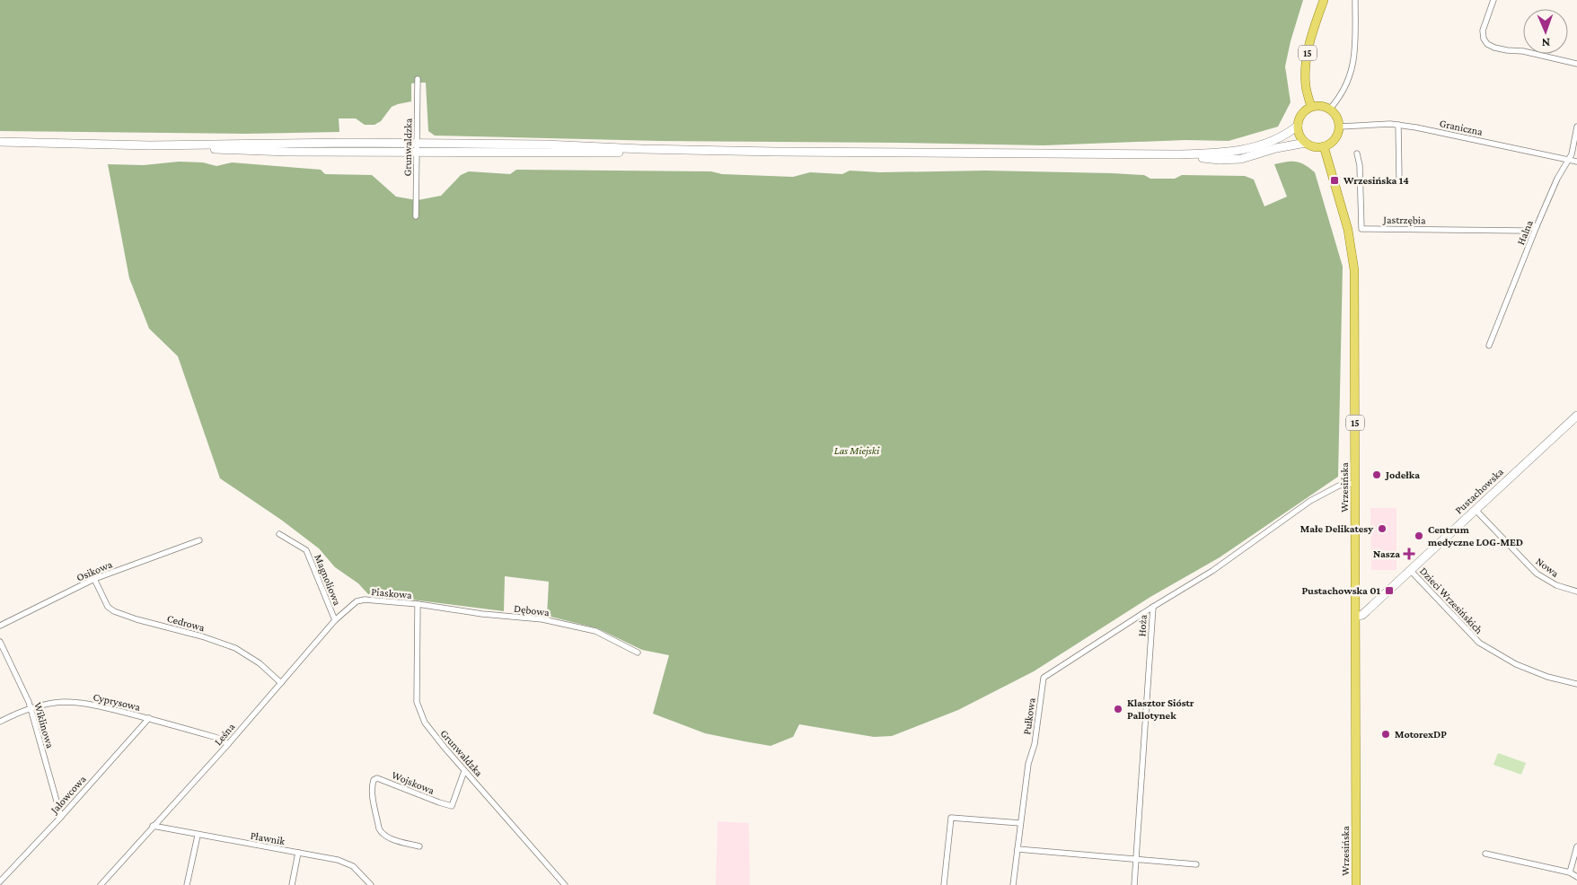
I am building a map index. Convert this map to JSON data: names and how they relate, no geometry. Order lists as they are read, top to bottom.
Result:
{
  "streets": {
    "main road": ["15", "Wrzesińska", "Pustachowska"],
    "street": [
      "Graniczna",
      "Grunwaldzka",
      "Jastrzębia",
      "Halna",
      "Nowa",
      "Osikowa",
      "Magnoliowa",
      "Piaskowa",
      "Dzieci Wrzesińskich",
      "Dębowa",
      "Cedrowa",
      "Hoża",
      "Cyprysowa",
      "Pułkowa",
      "Wiklinowa",
      "Leśna",
      "Wojskowa",
      "Jałowcowa",
      "Pławnik"
    ]
  },
  "crossings": [
    ["15", "Graniczna"],
    ["15", "Wrzesińska"],
    ["Graniczna", "Halna"],
    ["Graniczna", "Wrzesińska"],
    ["Grunwaldzka", "Piaskowa"],
    ["Grunwaldzka", "Dębowa"],
    ["Grunwaldzka", "Wojskowa"],
    ["Jastrzębia", "Halna"],
    ["Wrzesińska", "Pustachowska"],
    ["Wrzesińska", "Hoża"],
    ["Pustachowska", "Nowa"],
    ["Pustachowska", "Dzieci Wrzesińskich"],
    ["Osikowa", "Cedrowa"],
    ["Magnoliowa", "Leśna"],
    ["Piaskowa", "Dębowa"],
    ["Piaskowa", "Leśna"],
    ["Cedrowa", "Leśna"],
    ["Hoża", "Pułkowa"],
    ["Cyprysowa", "Wiklinowa"],
    ["Cyprysowa", "Leśna"],
    ["Cyprysowa", "Jałowcowa"],
    ["Wiklinowa", "Jałowcowa"],
    ["Leśna", "Pławnik"]
  ],
  "parks": ["Las Miejski"],
  "places": {
    "transit": ["Wrzesińska 14", "Pustachowska 01"],
    "other": [
      "Jodełka",
      "Małe Delikatesy",
      "Centrum medyczne LOG-MED",
      "Klasztor Sióstr Pallotynek",
      "MotorexDP"
    ],
    "health": ["Nasza"]
  },
  "north": "bottom"
}
